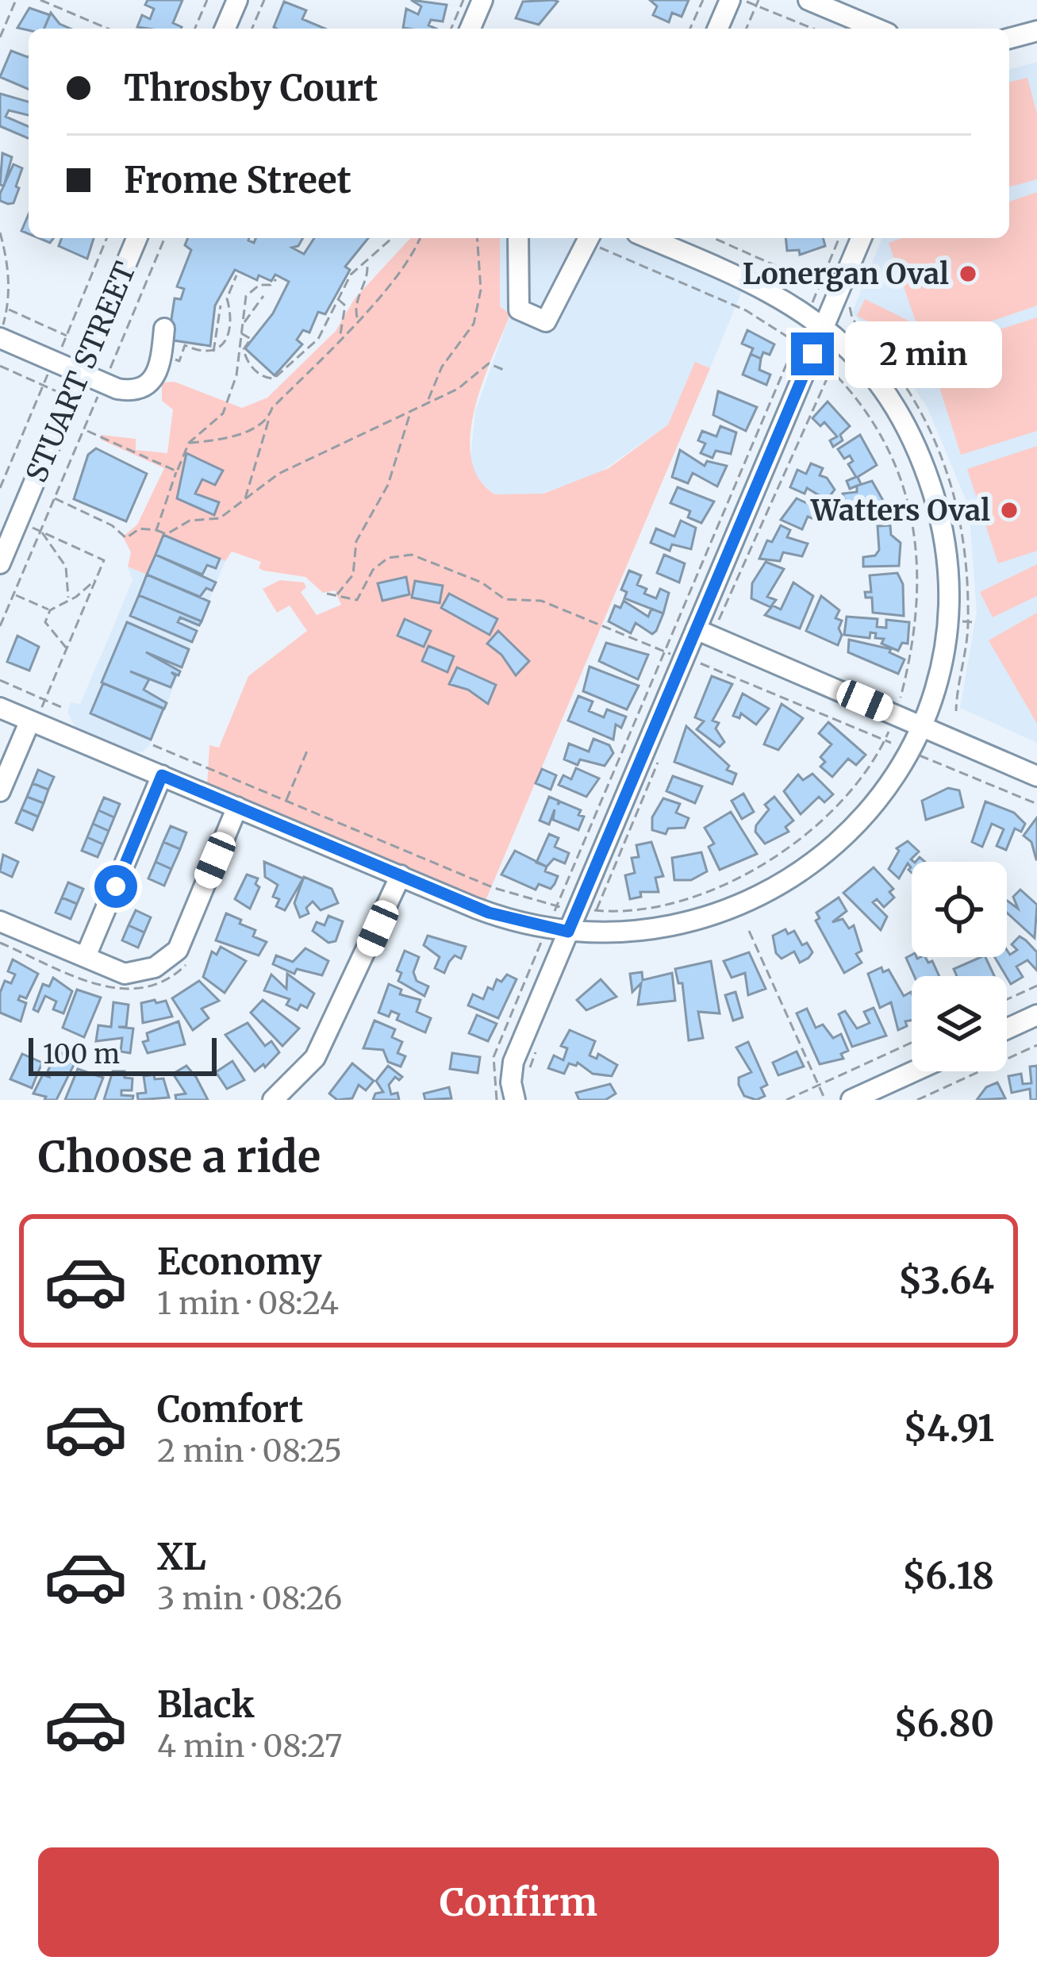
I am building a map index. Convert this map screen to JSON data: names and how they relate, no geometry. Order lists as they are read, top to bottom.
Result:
{
  "streets": {
    "street": ["STUART STREET"]
  },
  "places": ["Lonergan Oval", "Watters Oval"],
  "scale_bar": "100 m",
  "page": {
    "banner": ["Throsby Court", "Frome Street"],
    "bubble": "2 min",
    "scale": "100 m",
    "heading": "Choose a ride",
    "list": [
      {
        "name": "Economy",
        "note": "1 min · 08:24",
        "value": "$3.64"
      },
      {
        "name": "Comfort",
        "note": "2 min · 08:25",
        "value": "$4.91"
      },
      {
        "name": "XL",
        "note": "3 min · 08:26",
        "value": "$6.18"
      },
      {
        "name": "Black",
        "note": "4 min · 08:27",
        "value": "$6.80"
      }
    ],
    "buttons": "Confirm"
  }
}
